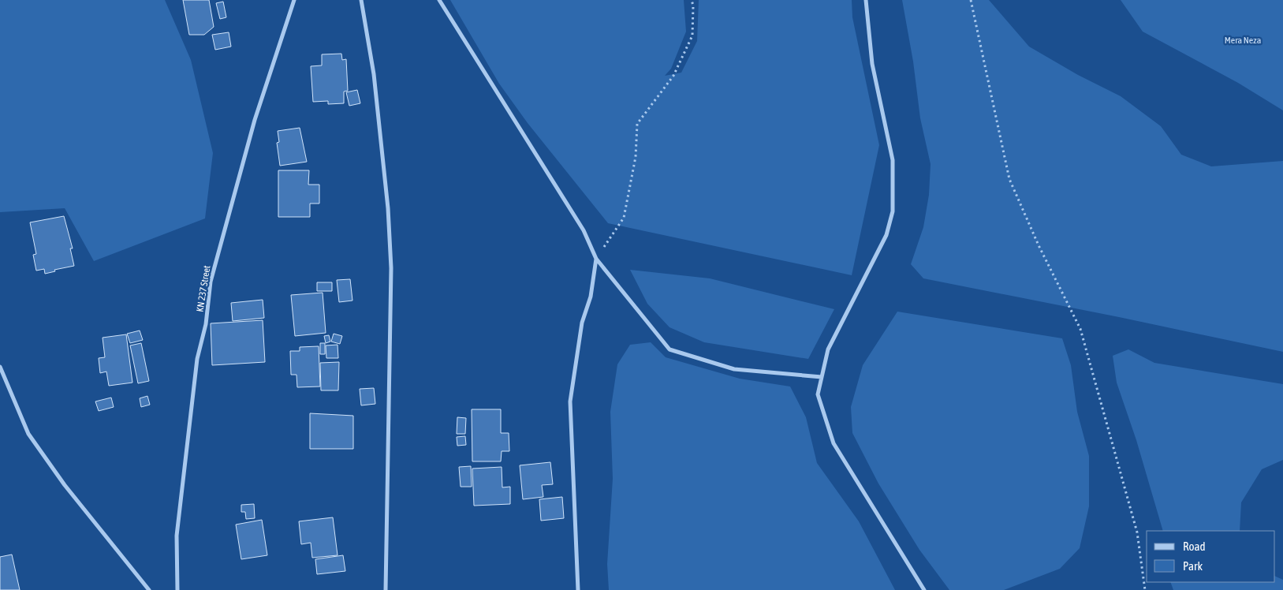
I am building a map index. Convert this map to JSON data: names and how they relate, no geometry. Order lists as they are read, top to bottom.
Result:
{
  "streets": {
    "street": ["KN 237 Street"]
  },
  "parks": ["Mera Neza"],
  "legend": ["Road", "Park"]
}
